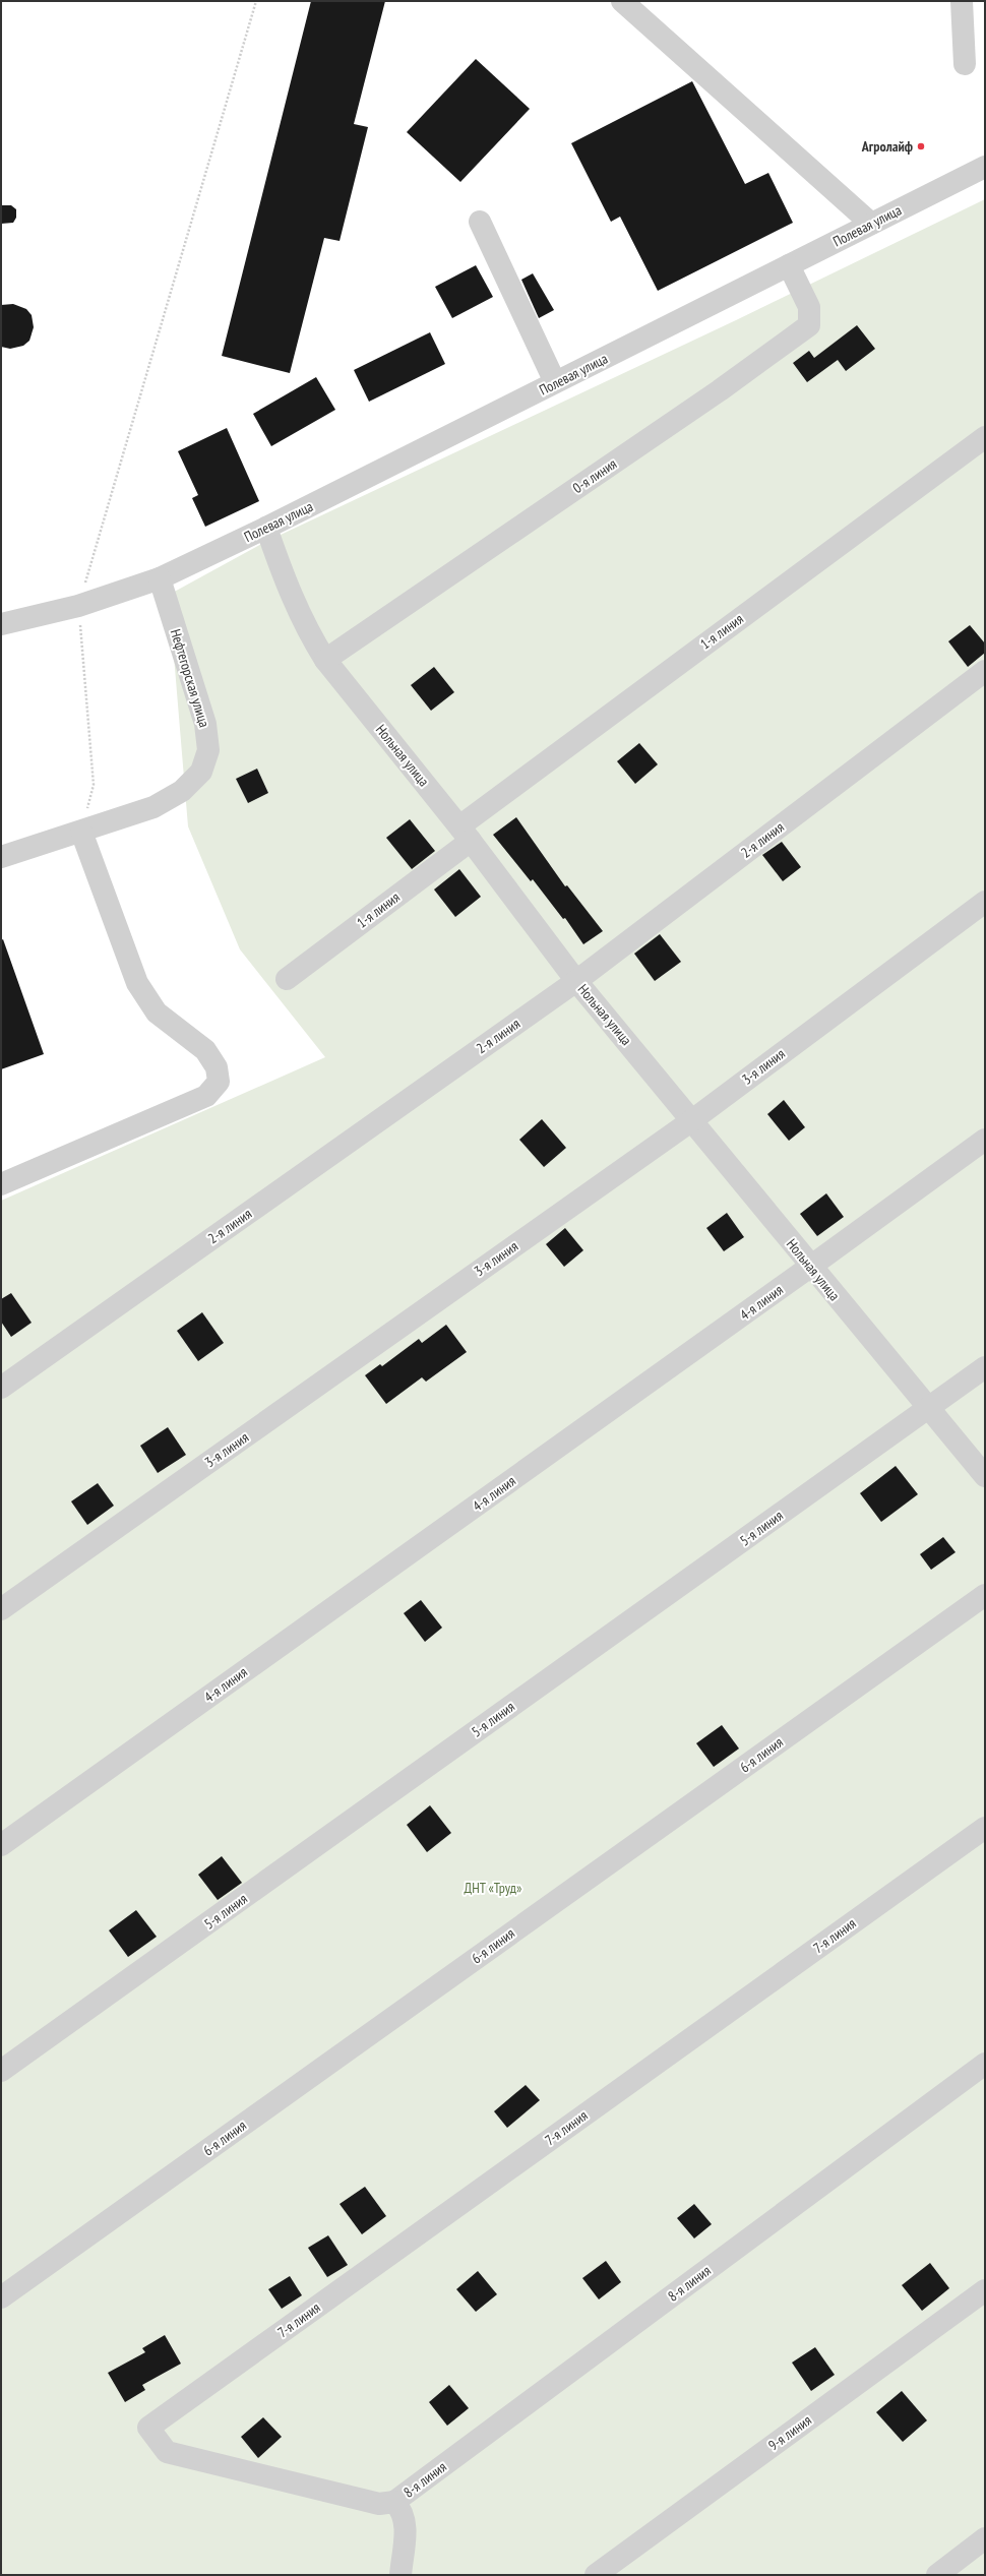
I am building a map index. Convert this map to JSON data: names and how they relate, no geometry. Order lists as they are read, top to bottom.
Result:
{
  "streets": {
    "street": [
      "Полевая улица",
      "0-я линия",
      "1-я линия",
      "Нефтегорская улица",
      "Нольная улица",
      "2-я линия",
      "3-я линия",
      "4-я линия",
      "5-я линия",
      "6-я линия",
      "7-я линия",
      "8-я линия",
      "9-я линия"
    ]
  },
  "crossings": [
    ["Полевая улица", "0-я линия"],
    ["Полевая улица", "Нефтегорская улица"],
    ["Полевая улица", "Нольная улица"],
    ["0-я линия", "Нольная улица"],
    ["1-я линия", "Нольная улица"],
    ["Нольная улица", "2-я линия"],
    ["Нольная улица", "3-я линия"],
    ["Нольная улица", "4-я линия"],
    ["Нольная улица", "5-я линия"],
    ["7-я линия", "8-я линия"]
  ],
  "parks": ["ДНТ «Труд»"],
  "places": ["Агролайф"]
}
